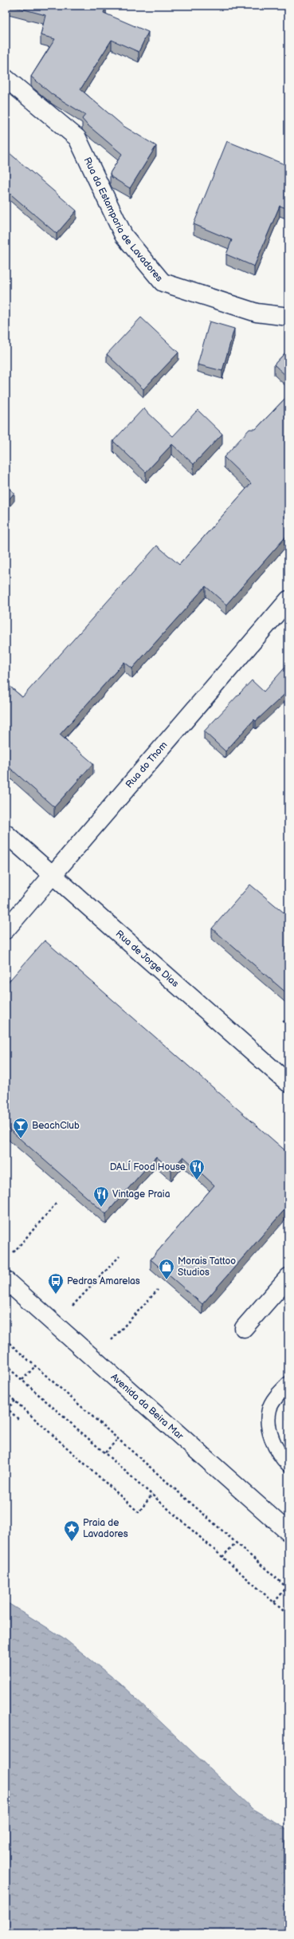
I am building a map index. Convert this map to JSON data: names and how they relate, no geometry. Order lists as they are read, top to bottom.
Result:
{
  "streets": {
    "street": [
      "Rua da Estamparia de Lavadores",
      "Rua do Thom",
      "Rua de Jorge Dias",
      "Avenida da Beira Mar"
    ]
  },
  "crossings": [
    ["Rua do Thom", "Rua de Jorge Dias"]
  ],
  "places": {
    "bar": ["BeachClub"],
    "restaurant": ["DALÍ Food House", "Vintage Praia"],
    "shop": ["Morais Tattoo Studios"],
    "bus stop": ["Pedras Amarelas"],
    "place": ["Praia de Lavadores"]
  }
}
